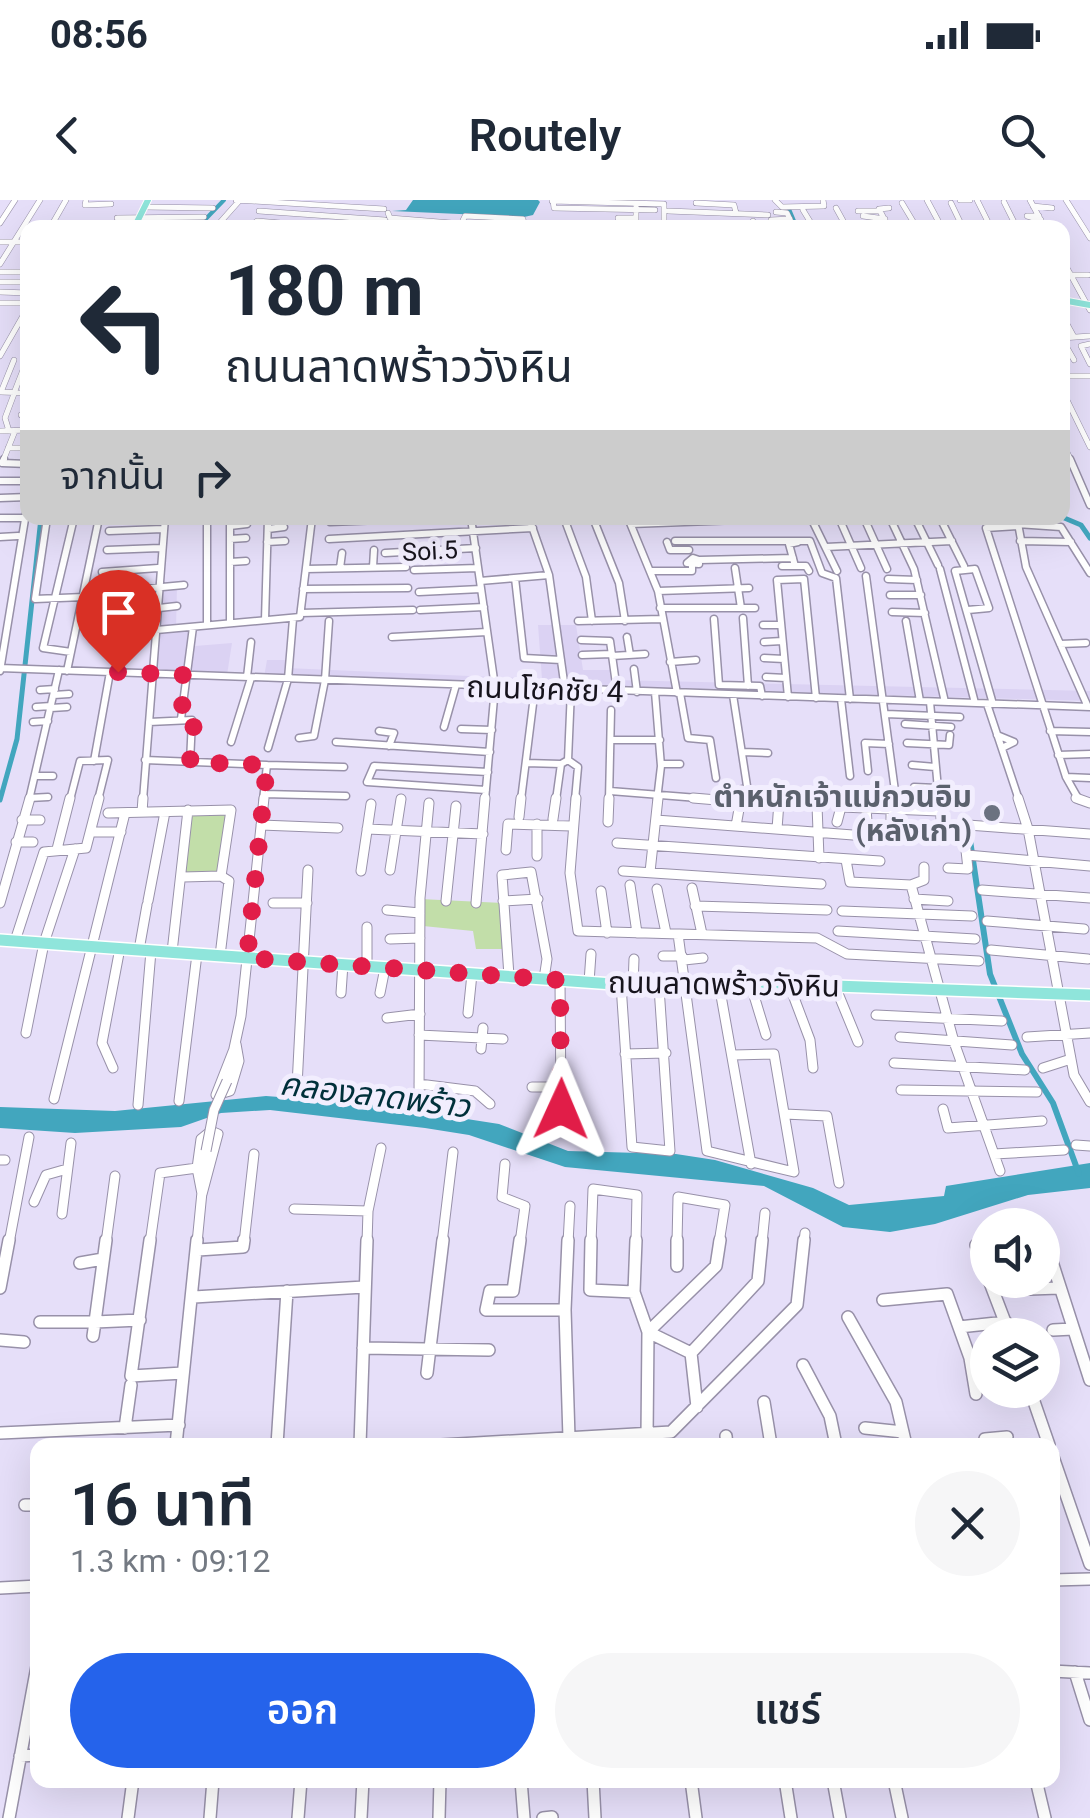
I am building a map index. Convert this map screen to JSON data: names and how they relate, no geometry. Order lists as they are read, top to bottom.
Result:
{
  "streets": {
    "main road": ["ถนนลาดพร้าววังหิน"],
    "street": ["Soi.5", "ถนนโชคชัย 4"]
  },
  "water": ["คลองลาดพร้าว"],
  "places": ["ตำหนักเจ้าแม่กวนอิม (หลังเก่า)"],
  "page": {
    "status": "08:56",
    "header": "Routely",
    "turn": ["180 m", "ถนนลาดพร้าววังหิน"],
    "then": "จากนั้น",
    "heading": ["16 นาที", "1.3 km · 09:12"],
    "buttons": ["ออก", "แชร์"]
  }
}
